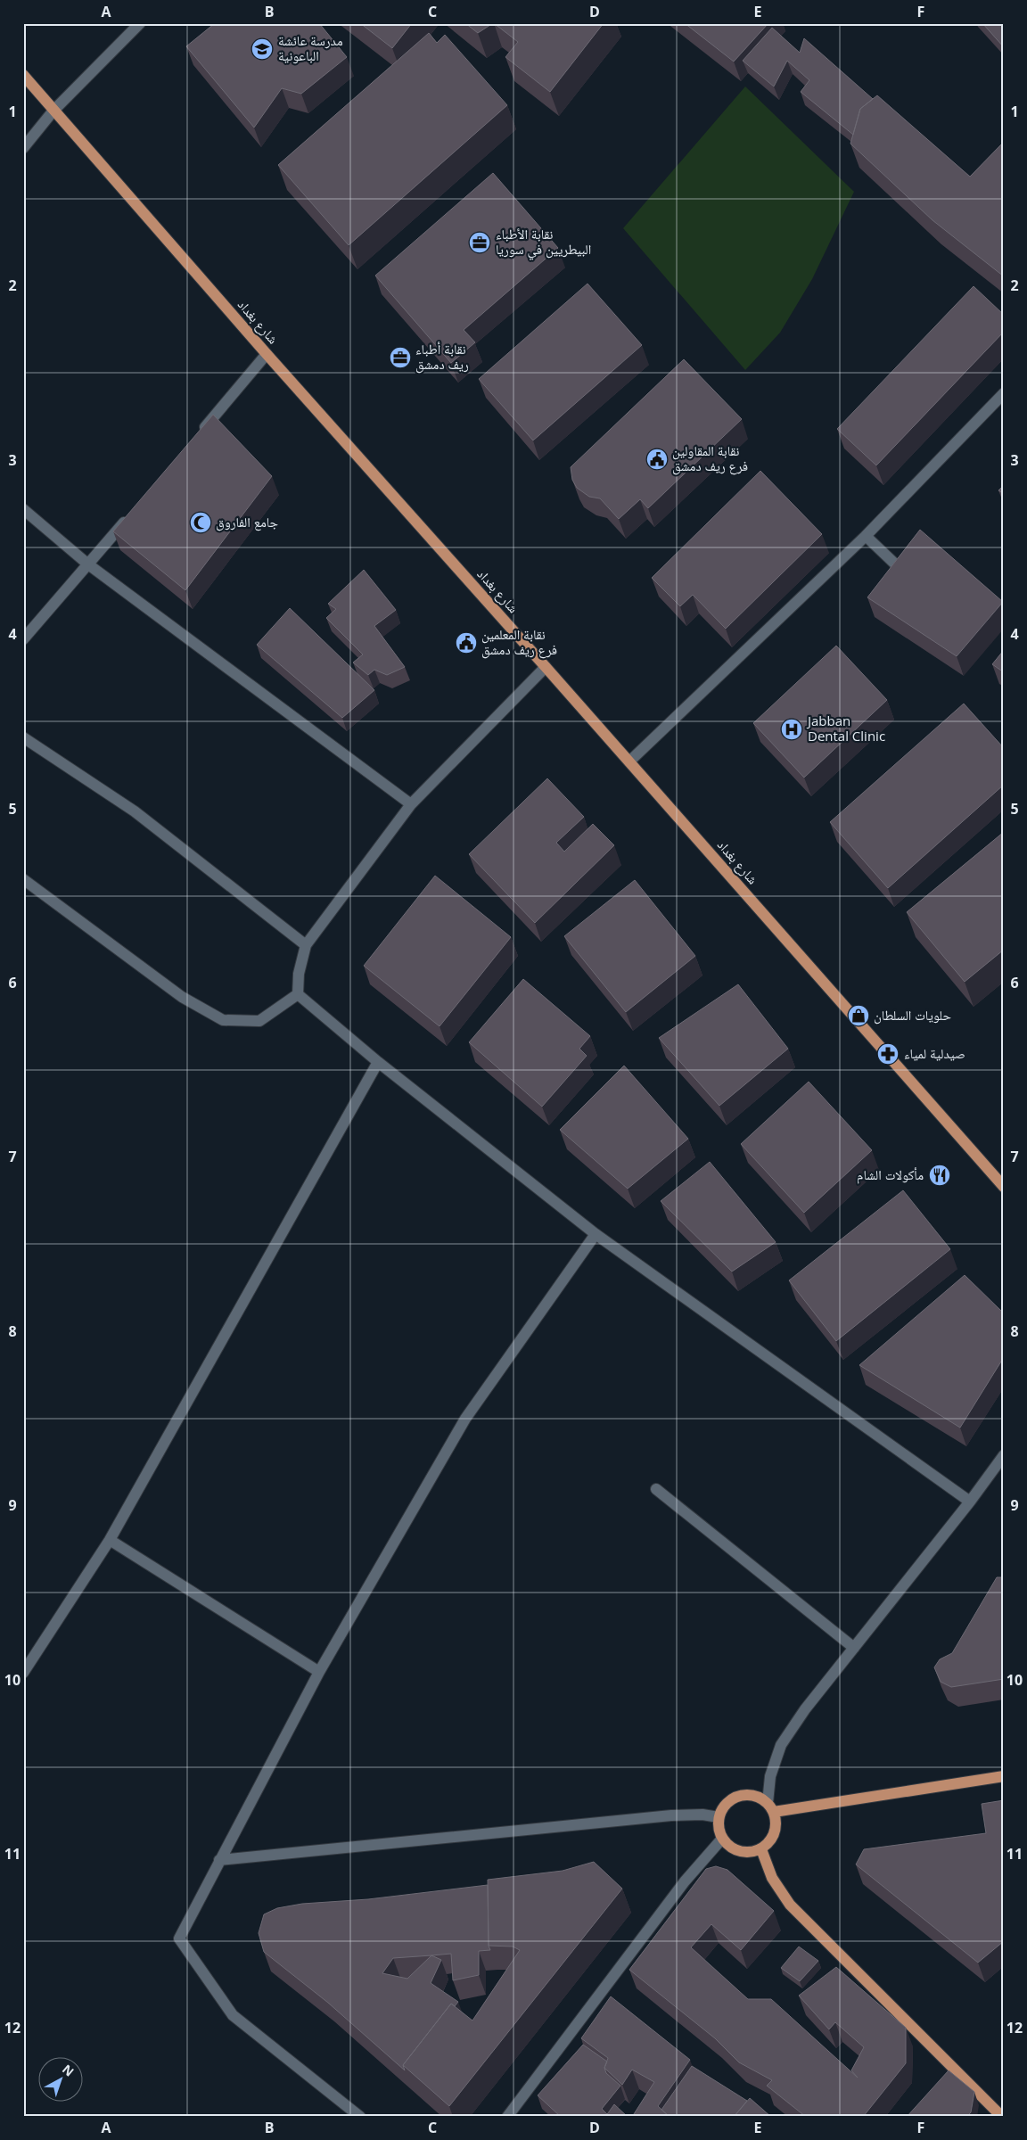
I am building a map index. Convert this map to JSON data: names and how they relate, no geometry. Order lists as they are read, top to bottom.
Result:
{
  "streets": {
    "main road": ["شارع بغداد"]
  },
  "places": {
    "school or university": ["مدرسة عائشة الباعونية"],
    "office": ["نقابة الأطباء البيطريين في سوريا", "نقابة أطباء ريف دمشق"],
    "public building": ["نقابة المقاولين فرع ريف دمشق", "نقابة المعلمين فرع ريف دمشق"],
    "mosque": ["جامع الفاروق"],
    "hospital": ["Jabban Dental Clinic"],
    "shop": ["حلويات السلطان"],
    "pharmacy": ["صيدلية لمياء"],
    "restaurant": ["مأكولات الشام"]
  },
  "north": "top right",
  "grid": {
    "columns": [
      "A",
      "B",
      "C",
      "D",
      "E",
      "F"
    ],
    "rows": [
      "1",
      "2",
      "3",
      "4",
      "5",
      "6",
      "7",
      "8",
      "9",
      "10",
      "11",
      "12"
    ]
  }
}
